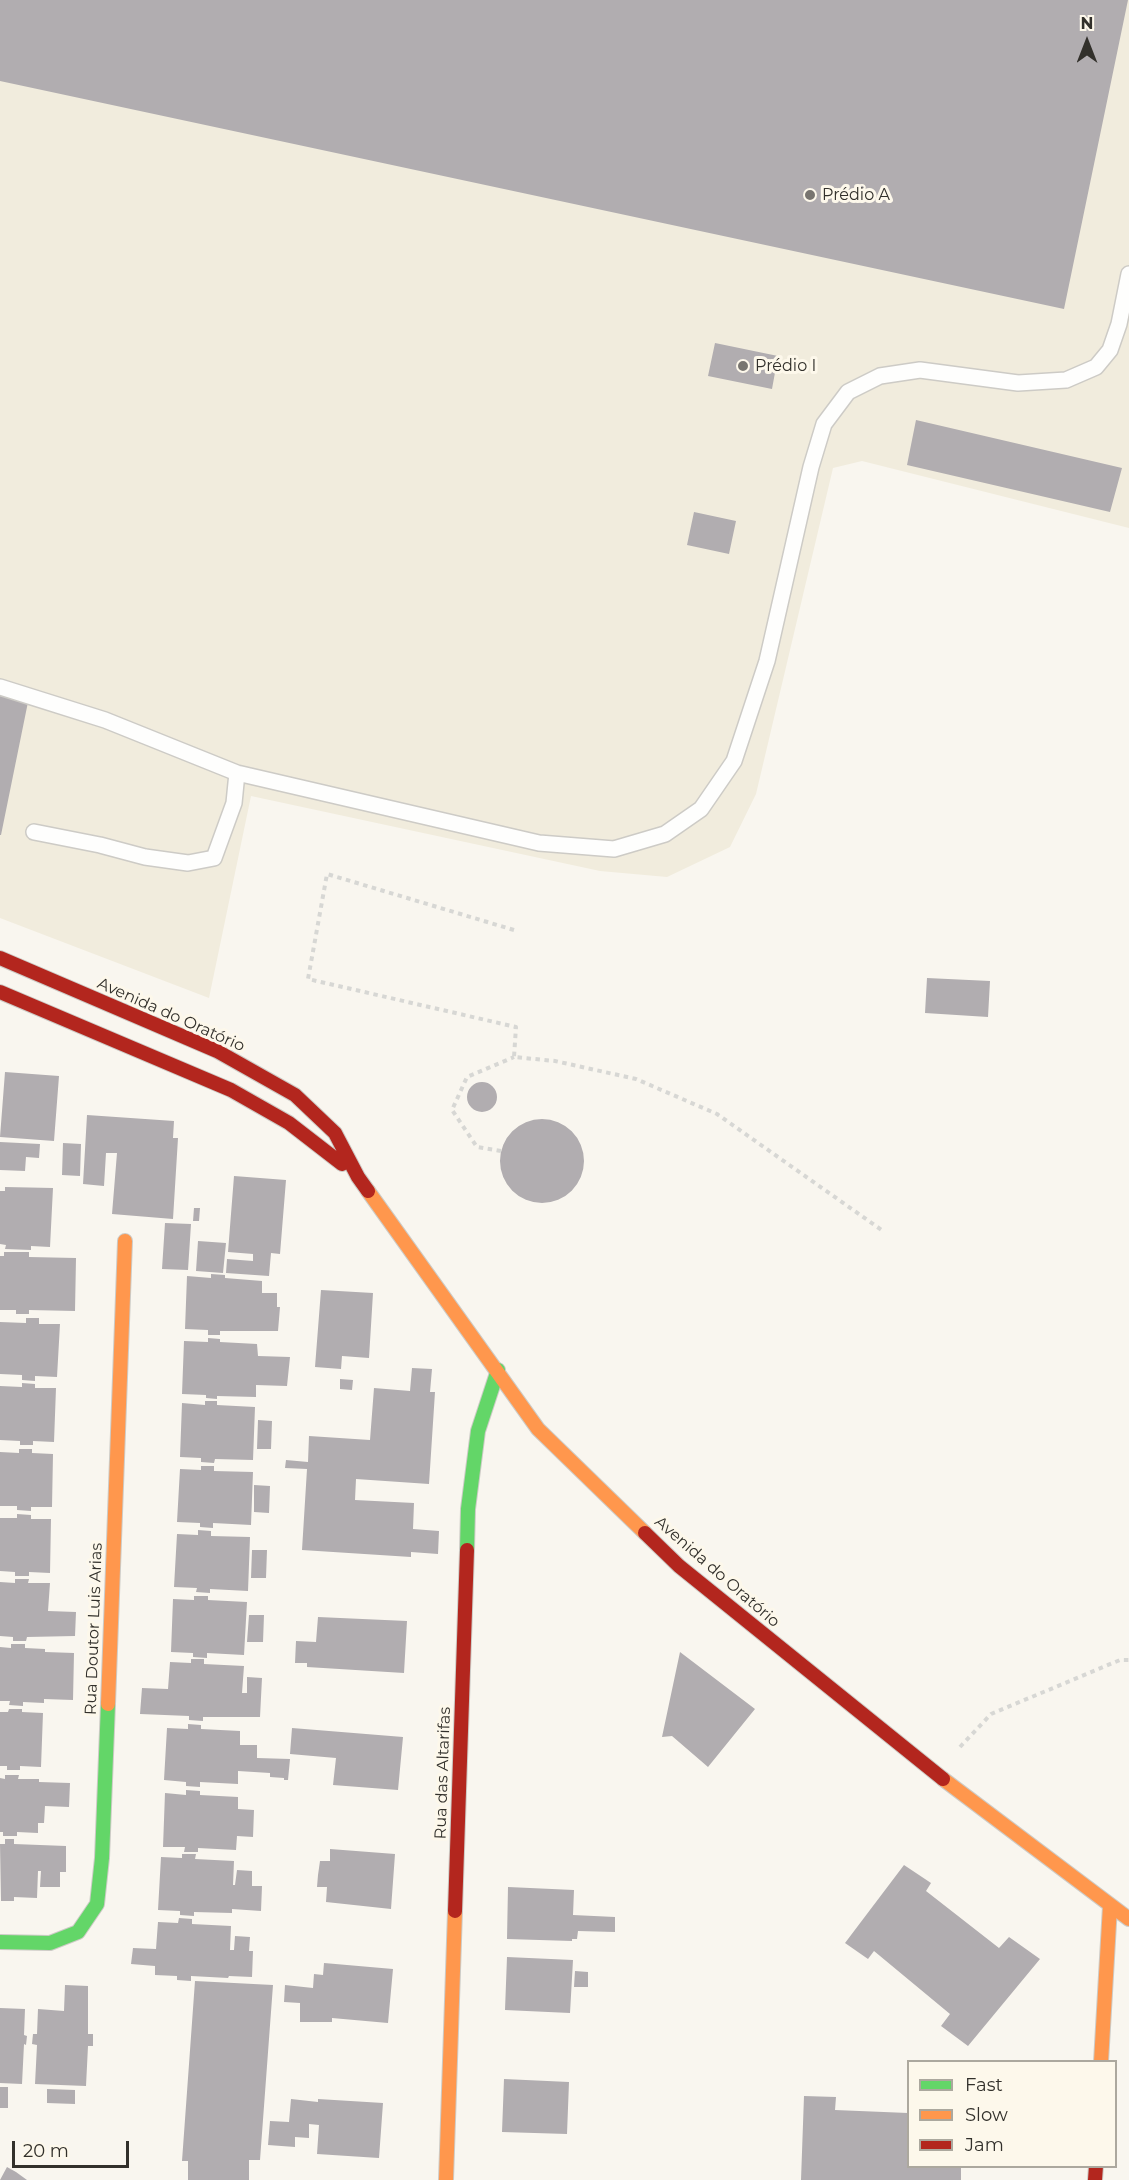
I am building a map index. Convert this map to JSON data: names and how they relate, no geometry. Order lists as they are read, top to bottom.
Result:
{
  "streets": {
    "main road": ["Avenida do Oratório", "Rua Doutor Luis Arias", "Rua das Altarifas"]
  },
  "crossings": [
    ["Avenida do Oratório", "Rua das Altarifas"]
  ],
  "places": ["Prédio A", "Prédio I"],
  "legend": ["Fast", "Slow", "Jam"],
  "scale_bar": "20 m",
  "north": "top"
}
